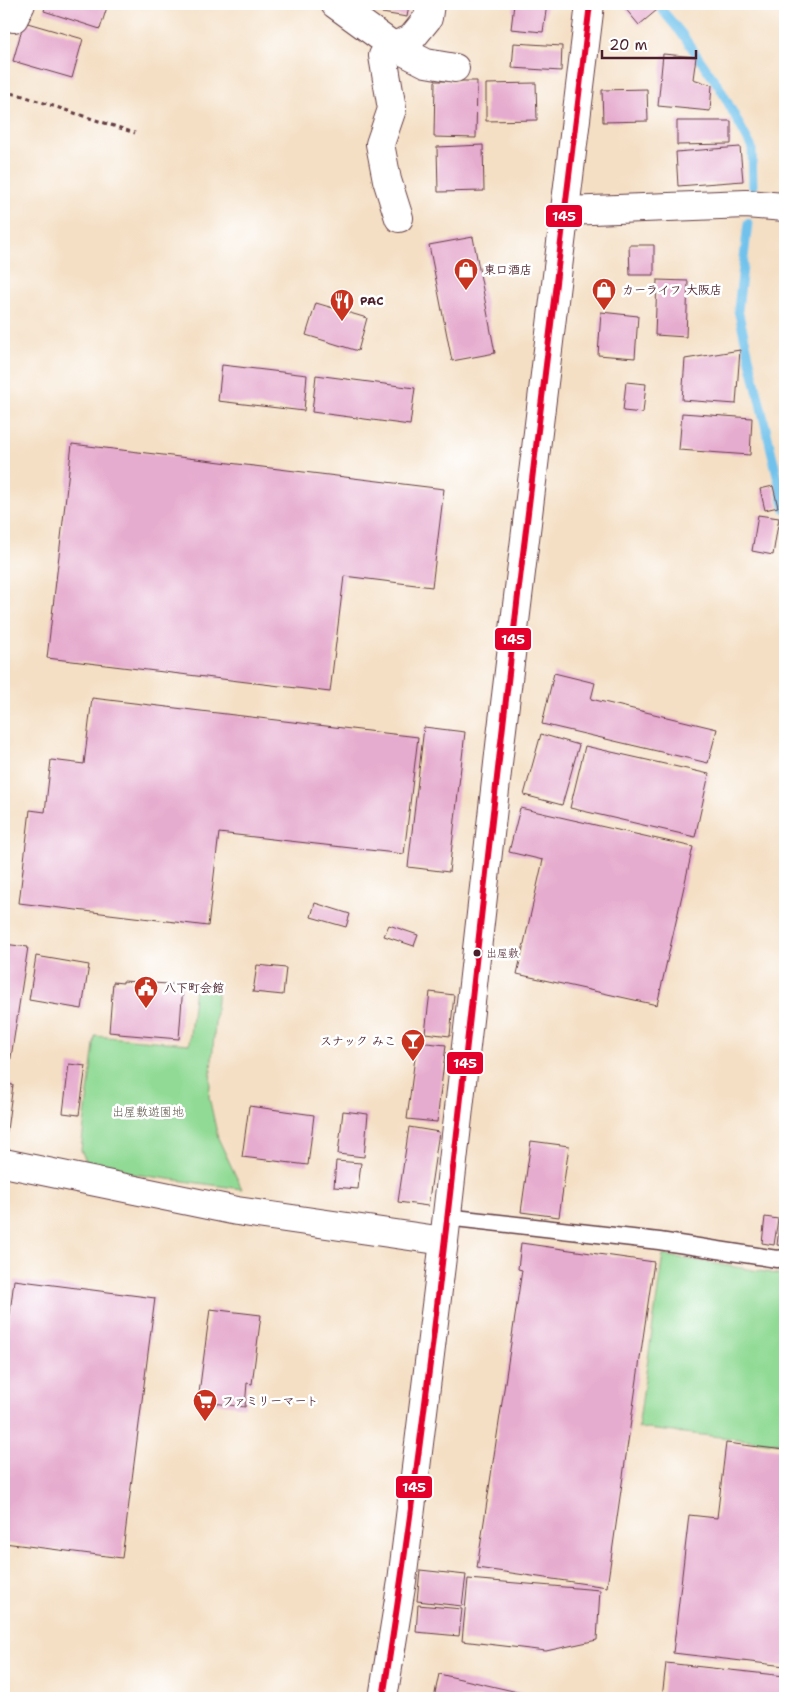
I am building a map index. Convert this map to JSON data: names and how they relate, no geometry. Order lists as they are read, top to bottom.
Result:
{
  "parks": ["出屋敷遊園地"],
  "places": {
    "shop": ["東口酒店", "カーライフ 大阪店"],
    "restaurant": ["PAC"],
    "other": ["出屋敷"],
    "public building": ["八下町会館"],
    "bar": ["スナック みこ"],
    "supermarket": ["ファミリーマート"]
  },
  "lines": ["transit line 145"],
  "scale_bar": "20 m"
}
